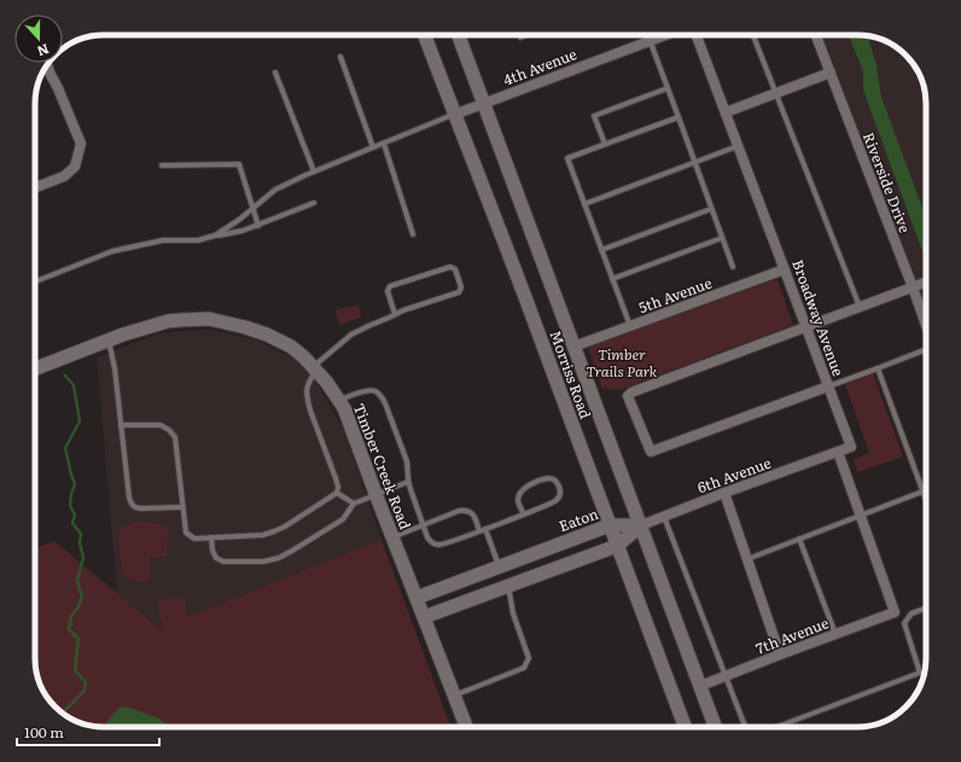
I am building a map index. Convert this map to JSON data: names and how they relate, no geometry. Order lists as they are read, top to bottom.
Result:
{
  "streets": {
    "main road": ["Morriss Road", "Timber Creek Road", "Eaton"],
    "street": [
      "4th Avenue",
      "Riverside Drive",
      "5th Avenue",
      "Broadway Avenue",
      "6th Avenue",
      "7th Avenue"
    ]
  },
  "crossings": [
    ["4th Avenue", "Morriss Road"],
    ["5th Avenue", "Broadway Avenue"],
    ["5th Avenue", "Morriss Road"],
    ["Broadway Avenue", "6th Avenue"],
    ["Morriss Road", "6th Avenue"],
    ["Morriss Road", "Eaton"],
    ["Morriss Road", "7th Avenue"],
    ["Timber Creek Road", "Eaton"],
    ["6th Avenue", "Eaton"]
  ],
  "parks": ["Timber Trails Park"],
  "scale_bar": "100 m",
  "north": "bottom"
}
